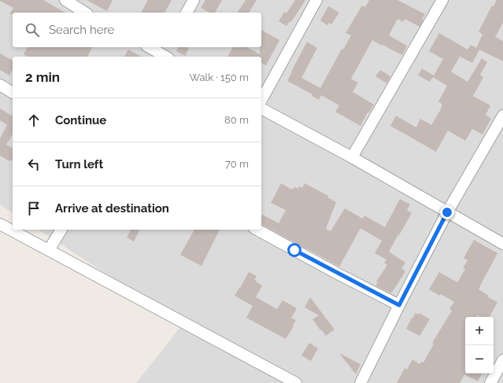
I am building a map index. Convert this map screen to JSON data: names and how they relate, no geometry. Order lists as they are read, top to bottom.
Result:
{
  "page": {
    "search": "Search here",
    "heading": ["2 min", "Walk · 150 m"],
    "list": [
      ["Continue", "80 m"],
      ["Turn left", "70 m"],
      "Arrive at destination"
    ],
    "map_buttons": ["+", "−"]
  }
}
